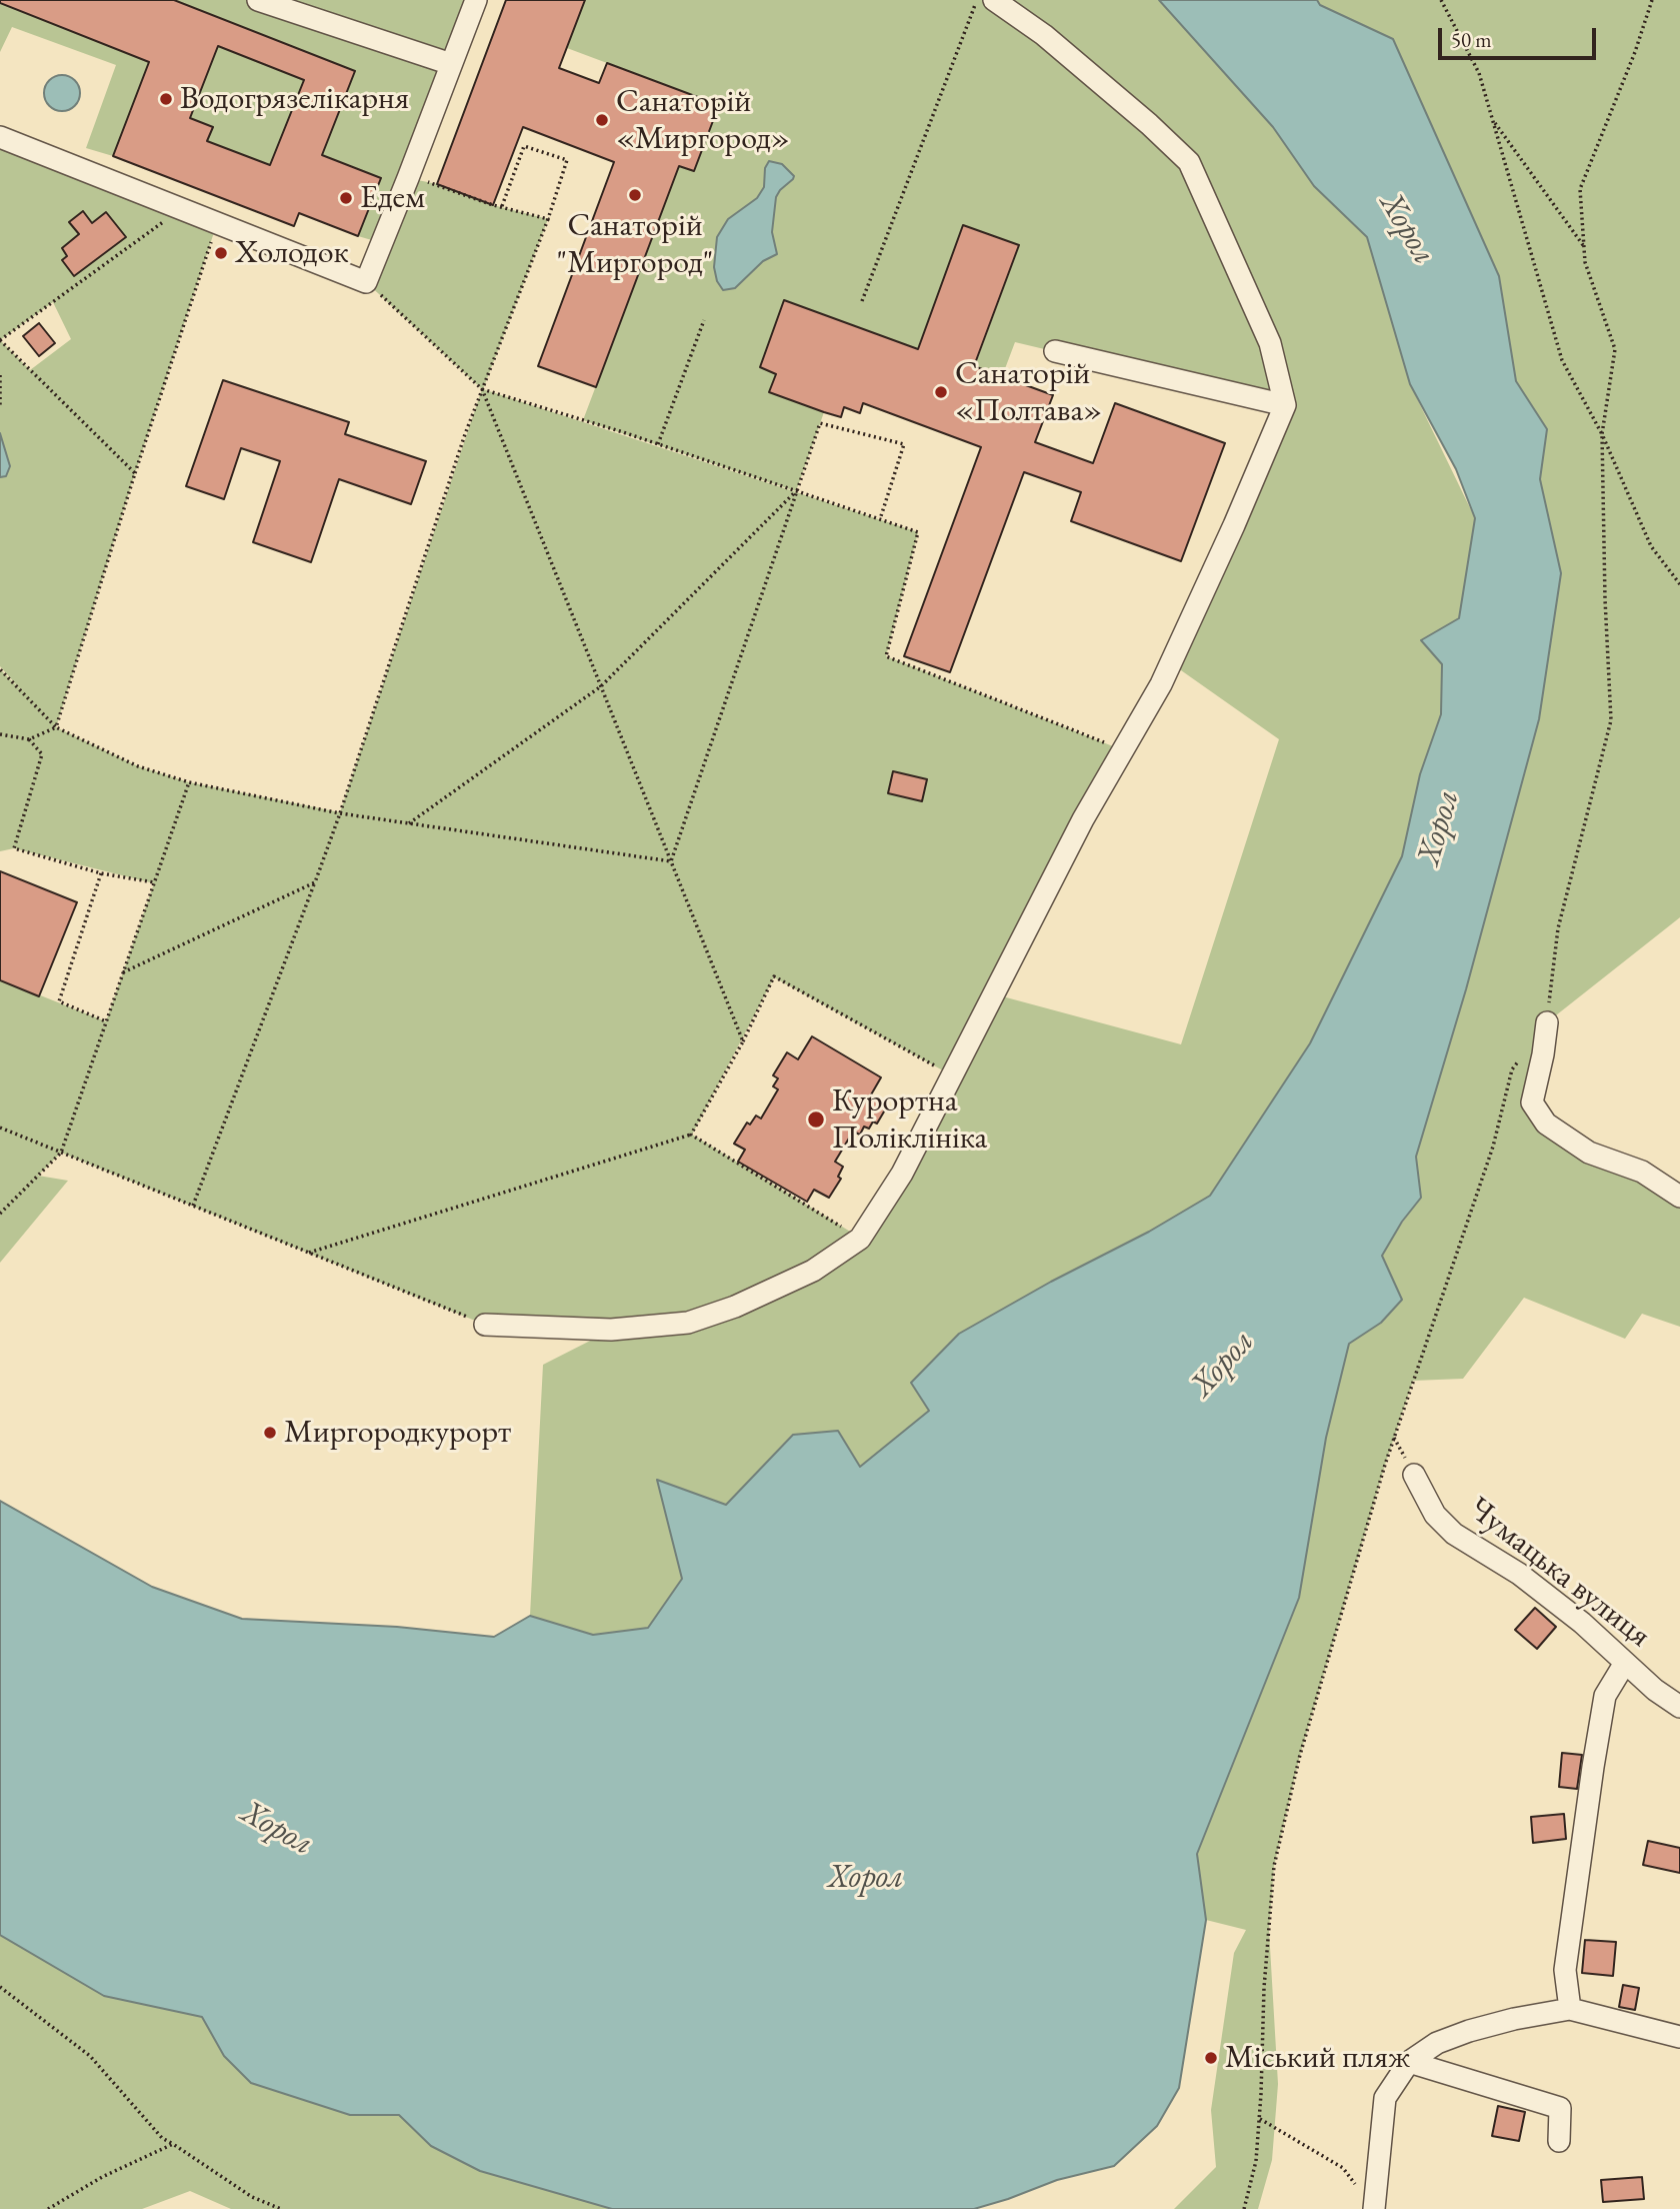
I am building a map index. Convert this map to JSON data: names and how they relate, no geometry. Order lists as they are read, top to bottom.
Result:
{
  "streets": {
    "street": ["Чумацька вулиця"]
  },
  "water": ["Хорол"],
  "places": [
    "Водогрязелікарня",
    "Санаторій «Миргород»",
    "Санаторій \"Миргород\"",
    "Едем",
    "Холодок",
    "Санаторій «Полтава»",
    "Курортна Поліклініка",
    "Миргородкурорт",
    "Міський пляж"
  ],
  "scale_bar": "50 m"
}
